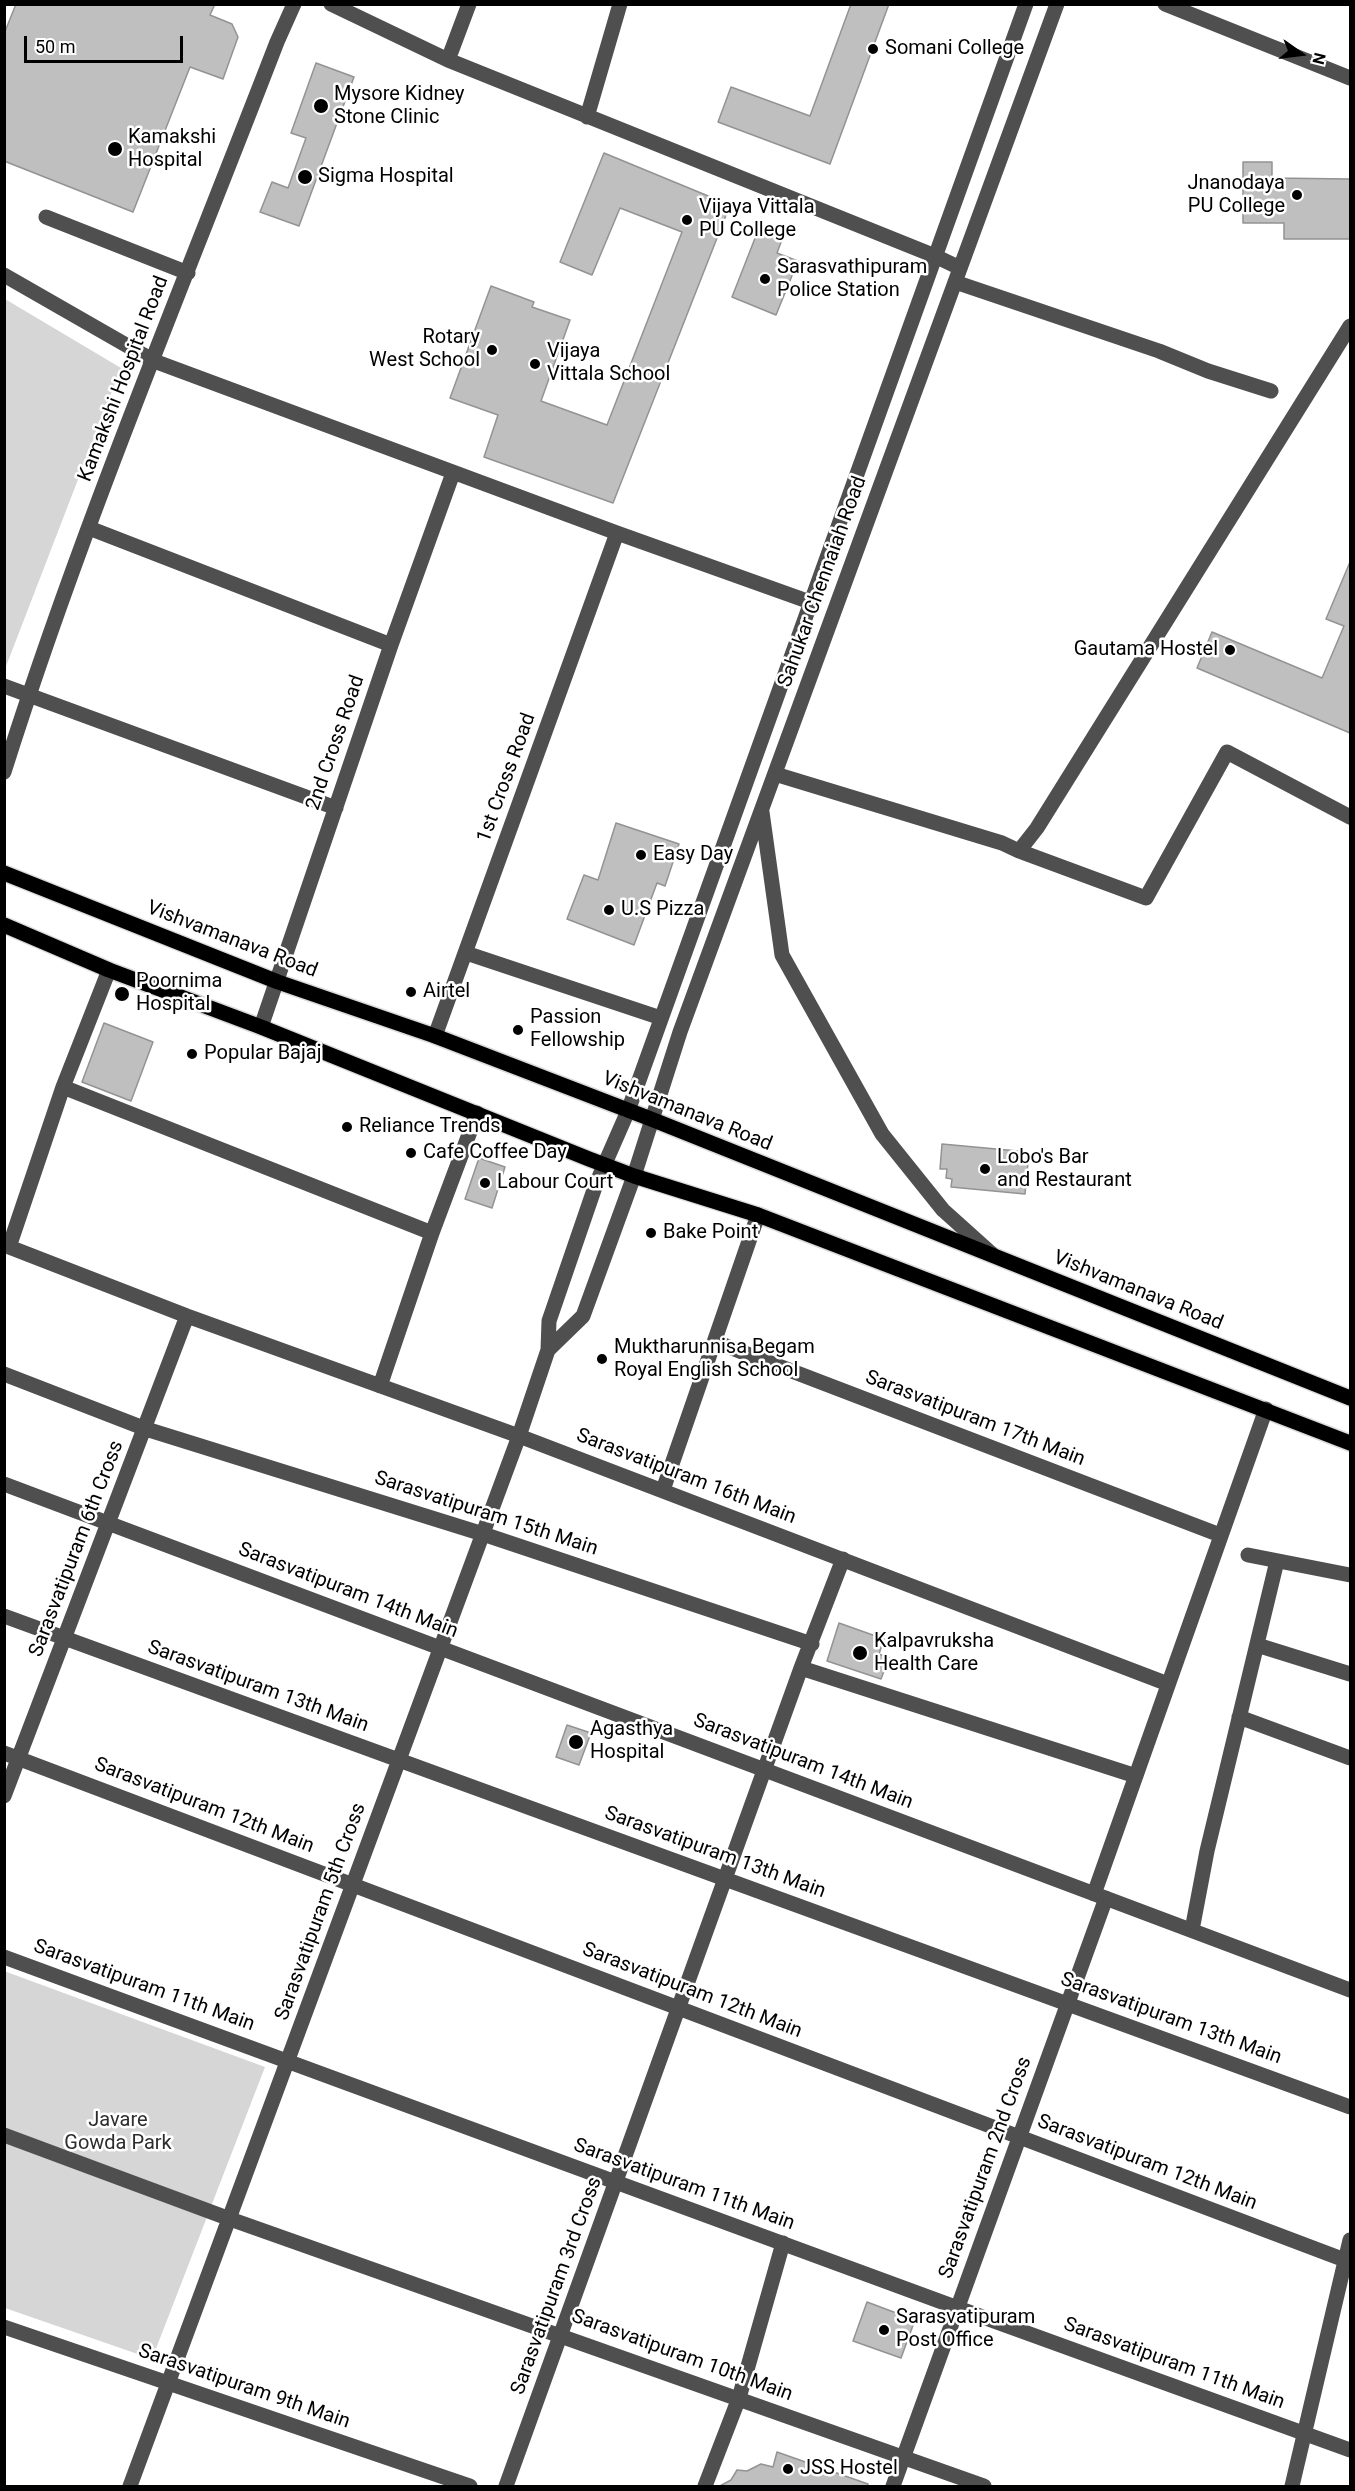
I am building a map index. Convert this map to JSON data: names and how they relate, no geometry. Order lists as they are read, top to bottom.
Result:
{
  "streets": {
    "main road": ["Vishvamanava Road"],
    "street": [
      "Kamakshi Hospital Road",
      "Sahukar Chennaiah Road",
      "2nd Cross Road",
      "1st Cross Road",
      "Sarasvatipuram 17th Main",
      "Sarasvatipuram 16th Main",
      "Sarasvatipuram 15th Main",
      "Sarasvatipuram 6th Cross",
      "Sarasvatipuram 14th Main",
      "Sarasvatipuram 13th Main",
      "Sarasvatipuram 12th Main",
      "Sarasvatipuram 5th Cross",
      "Sarasvatipuram 11th Main",
      "Sarasvatipuram 2nd Cross",
      "Sarasvatipuram 3rd Cross",
      "Sarasvatipuram 10th Main",
      "Sarasvatipuram 9th Main"
    ]
  },
  "crossings": [
    ["Sahukar Chennaiah Road", "Vishvamanava Road"],
    ["Sahukar Chennaiah Road", "Sarasvatipuram 5th Cross"],
    ["2nd Cross Road", "Vishvamanava Road"],
    ["1st Cross Road", "Vishvamanava Road"],
    ["Sarasvatipuram 17th Main", "Sarasvatipuram 2nd Cross"],
    ["Sarasvatipuram 16th Main", "Sarasvatipuram 6th Cross"],
    ["Sarasvatipuram 16th Main", "Sarasvatipuram 5th Cross"],
    ["Sarasvatipuram 16th Main", "Sarasvatipuram 2nd Cross"],
    ["Sarasvatipuram 16th Main", "Sarasvatipuram 3rd Cross"],
    ["Sarasvatipuram 15th Main", "Sarasvatipuram 6th Cross"],
    ["Sarasvatipuram 15th Main", "Sarasvatipuram 5th Cross"],
    ["Sarasvatipuram 15th Main", "Sarasvatipuram 3rd Cross"],
    ["Sarasvatipuram 6th Cross", "Sarasvatipuram 14th Main"],
    ["Sarasvatipuram 6th Cross", "Sarasvatipuram 13th Main"],
    ["Sarasvatipuram 6th Cross", "Sarasvatipuram 12th Main"],
    ["Sarasvatipuram 14th Main", "Sarasvatipuram 5th Cross"],
    ["Sarasvatipuram 14th Main", "Sarasvatipuram 2nd Cross"],
    ["Sarasvatipuram 14th Main", "Sarasvatipuram 3rd Cross"],
    ["Sarasvatipuram 13th Main", "Sarasvatipuram 5th Cross"],
    ["Sarasvatipuram 13th Main", "Sarasvatipuram 2nd Cross"],
    ["Sarasvatipuram 13th Main", "Sarasvatipuram 3rd Cross"],
    ["Sarasvatipuram 12th Main", "Sarasvatipuram 5th Cross"],
    ["Sarasvatipuram 12th Main", "Sarasvatipuram 2nd Cross"],
    ["Sarasvatipuram 12th Main", "Sarasvatipuram 3rd Cross"],
    ["Sarasvatipuram 5th Cross", "Sarasvatipuram 11th Main"],
    ["Sarasvatipuram 5th Cross", "Sarasvatipuram 10th Main"],
    ["Sarasvatipuram 5th Cross", "Sarasvatipuram 9th Main"],
    ["Sarasvatipuram 11th Main", "Sarasvatipuram 2nd Cross"],
    ["Sarasvatipuram 11th Main", "Sarasvatipuram 3rd Cross"],
    ["Sarasvatipuram 2nd Cross", "Sarasvatipuram 10th Main"],
    ["Sarasvatipuram 3rd Cross", "Sarasvatipuram 10th Main"]
  ],
  "parks": ["Javare Gowda Park"],
  "places": [
    "Somani College",
    "Mysore Kidney Stone Clinic",
    "Kamakshi Hospital",
    "Sigma Hospital",
    "Jnanodaya PU College",
    "Vijaya Vittala PU College",
    "Sarasvathipuram Police Station",
    "Rotary West School",
    "Vijaya Vittala School",
    "Gautama Hostel",
    "Easy Day",
    "U.S Pizza",
    "Airtel",
    "Poornima Hospital",
    "Passion Fellowship",
    "Popular Bajaj",
    "Reliance Trends",
    "Cafe Coffee Day",
    "Lobo's Bar and Restaurant",
    "Labour Court",
    "Bake Point",
    "Muktharunnisa Begam Royal English School",
    "Kalpavruksha Health Care",
    "Agasthya Hospital",
    "Sarasvatipuram Post Office",
    "JSS Hostel"
  ],
  "scale_bar": "50 m",
  "north": "right"
}
